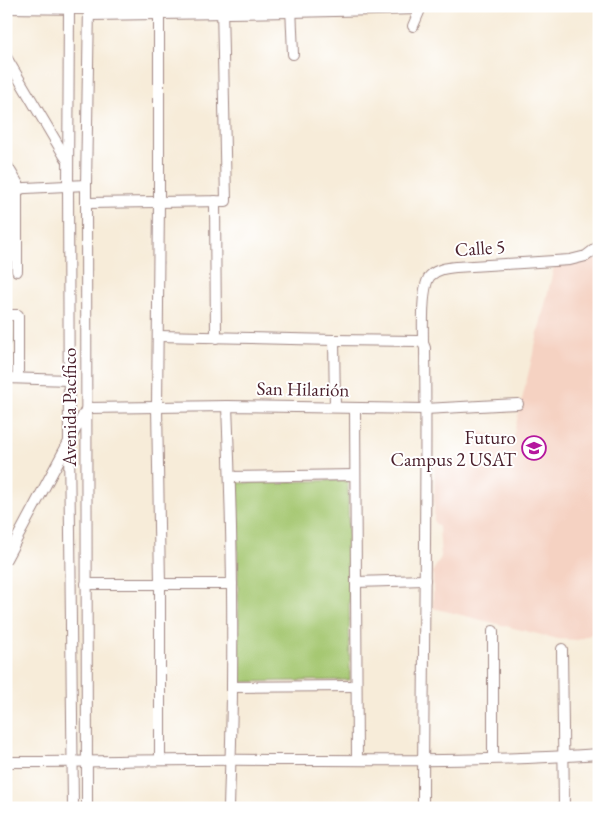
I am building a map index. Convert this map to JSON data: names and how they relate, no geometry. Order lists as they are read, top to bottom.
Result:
{
  "streets": {
    "street": ["Calle 5", "San Hilarión", "Avenida Pacífico"]
  },
  "crossings": [
    ["Calle 5", "San Hilarión"],
    ["San Hilarión", "Avenida Pacífico"]
  ],
  "places": {
    "school or university": ["Futuro Campus 2 USAT"]
  }
}
